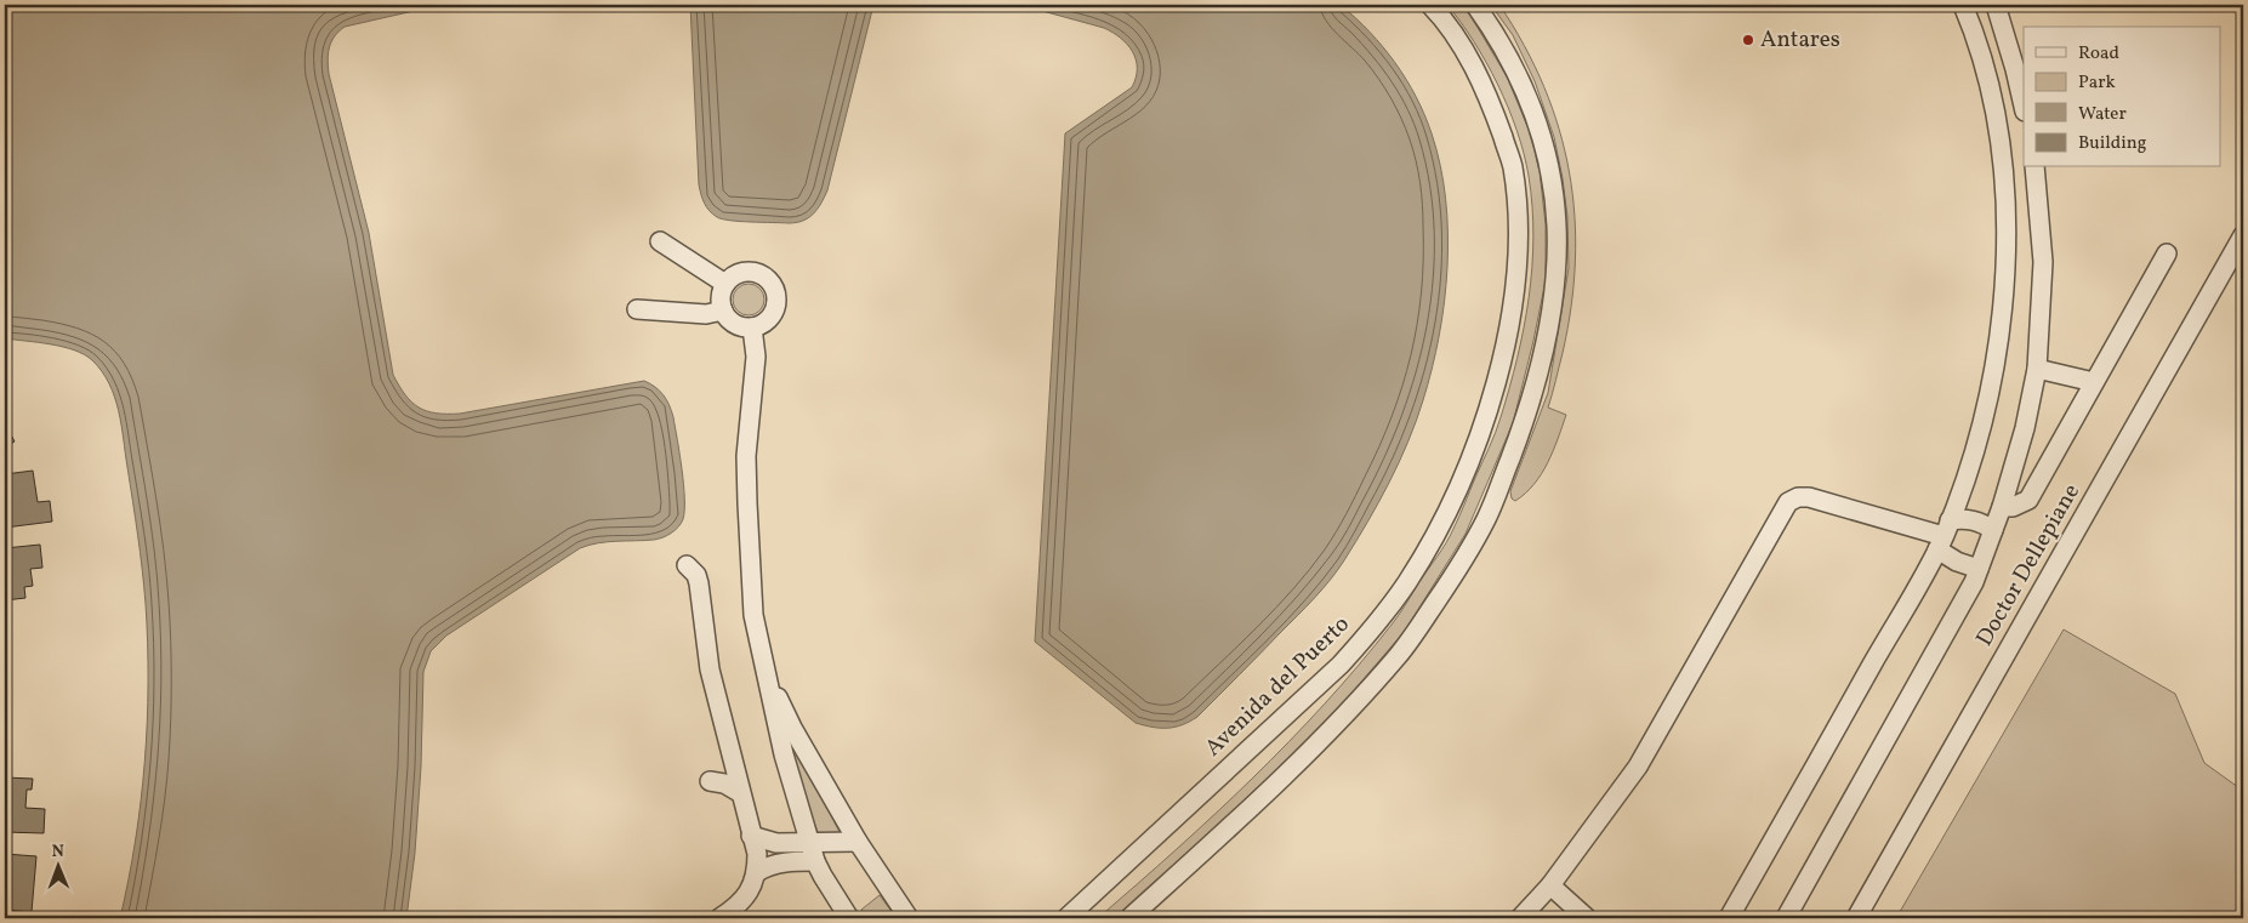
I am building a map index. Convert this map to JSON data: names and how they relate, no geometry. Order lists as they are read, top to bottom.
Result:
{
  "streets": {
    "street": ["Doctor Dellepiane", "Avenida del Puerto"]
  },
  "places": ["Antares"],
  "legend": [
    "Road",
    "Park",
    "Water",
    "Building"
  ],
  "north": "top"
}
